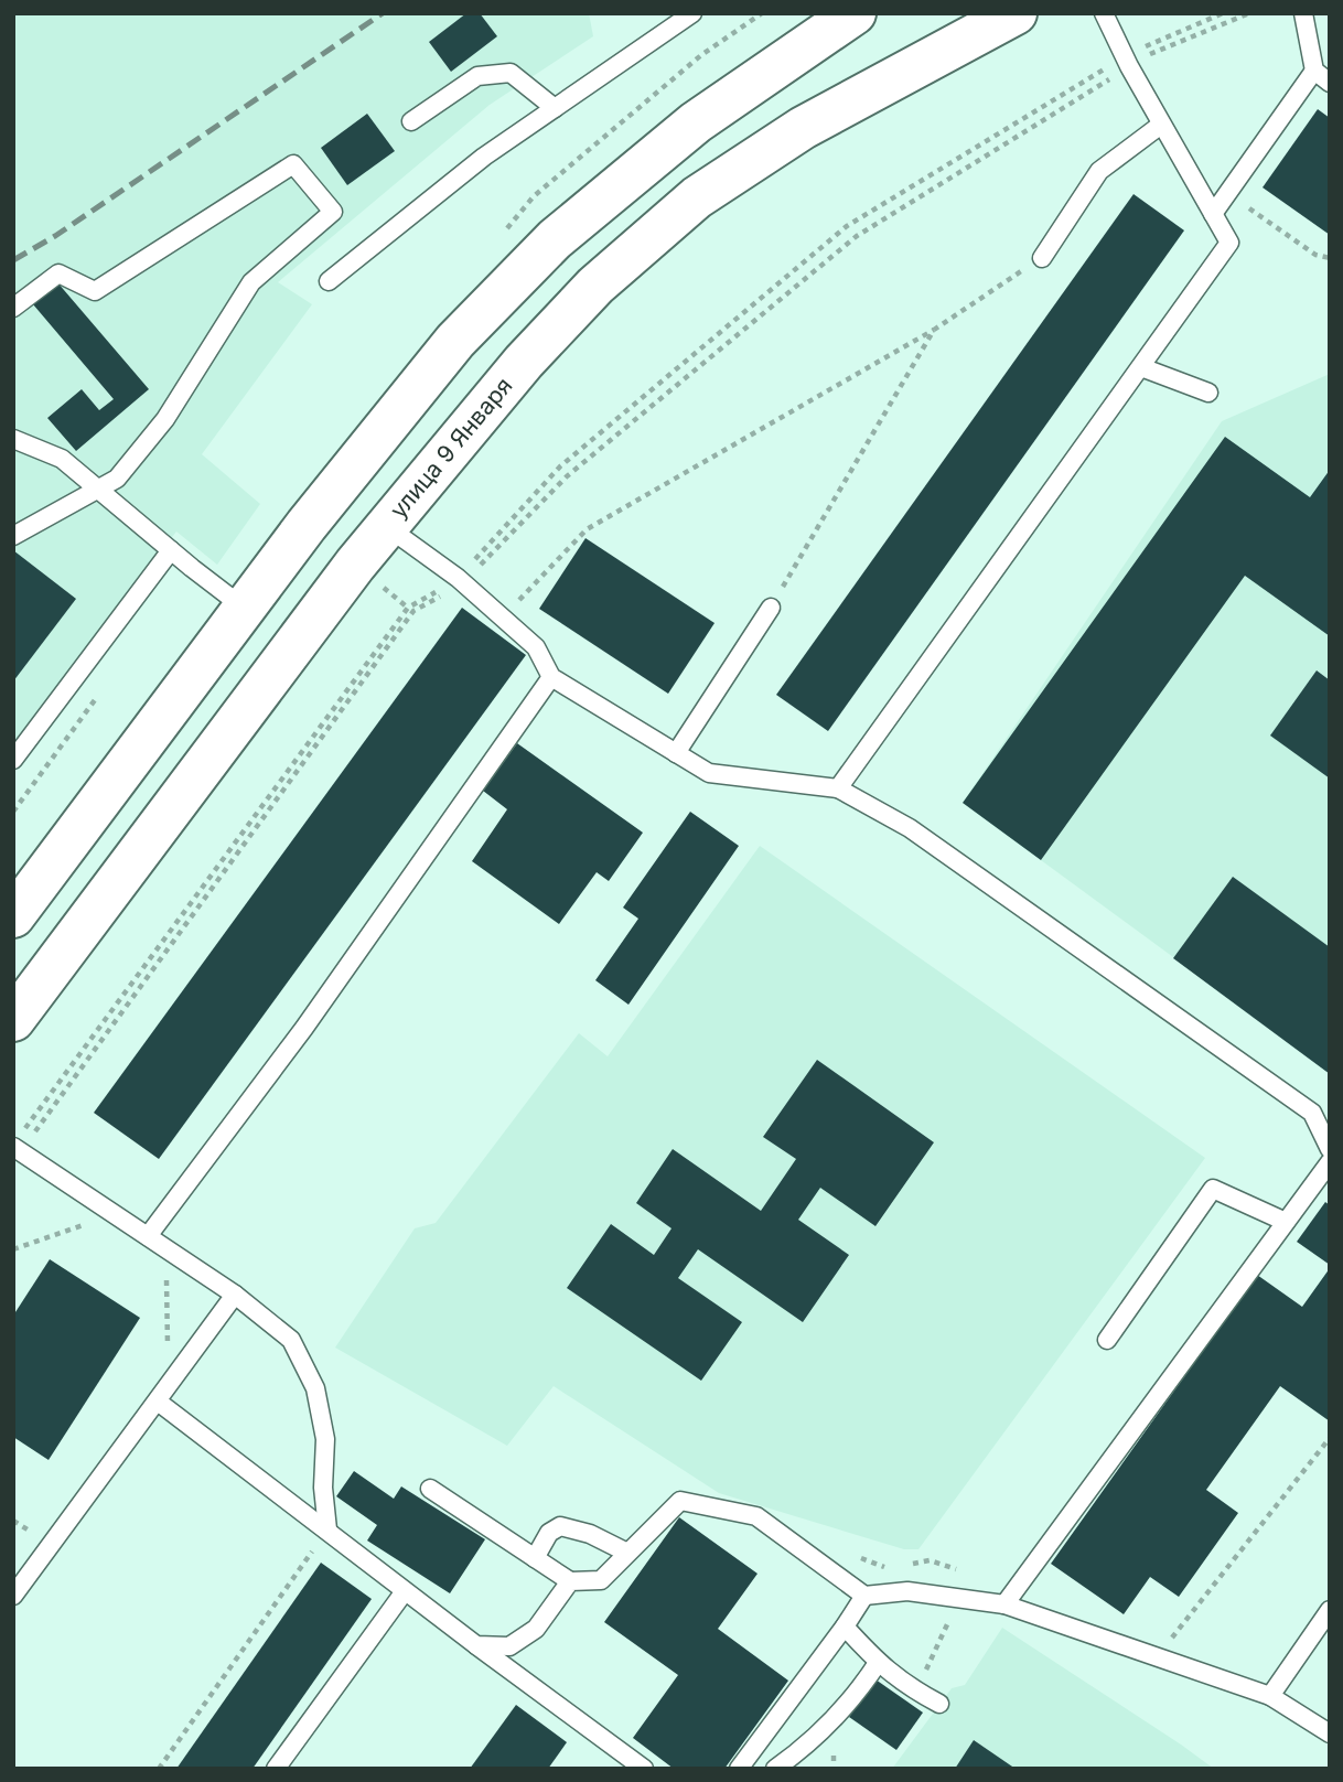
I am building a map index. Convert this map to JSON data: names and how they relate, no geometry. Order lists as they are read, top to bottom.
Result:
{
  "streets": {
    "main road": ["улица 9 Января"]
  }
}
